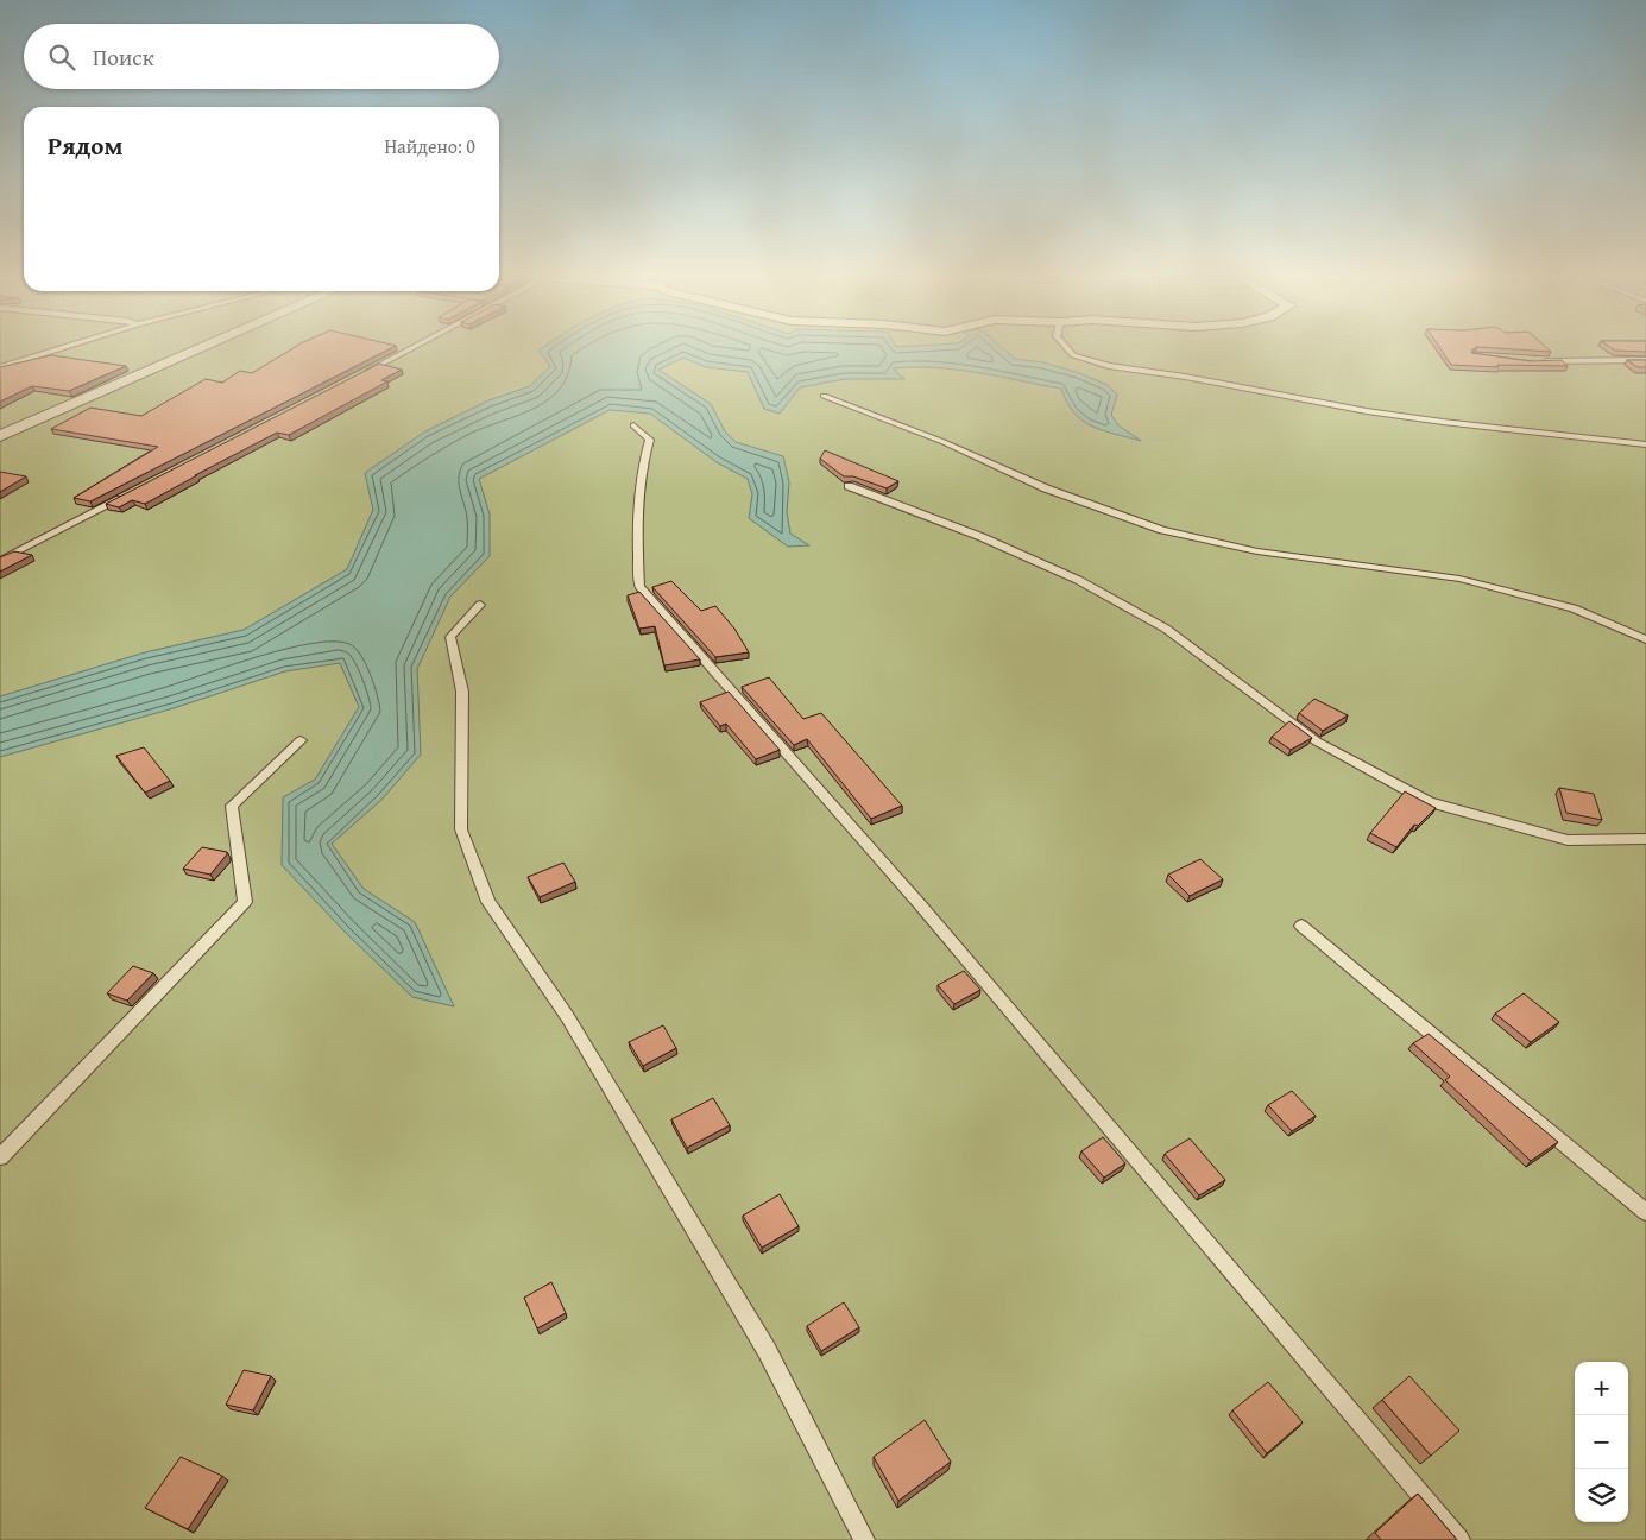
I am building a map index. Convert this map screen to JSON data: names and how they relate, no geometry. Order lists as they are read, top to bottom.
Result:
{
  "page": {
    "search": "Поиск",
    "heading": ["Рядом", "Найдено: 0"],
    "map_buttons": ["+", "−"]
  }
}
